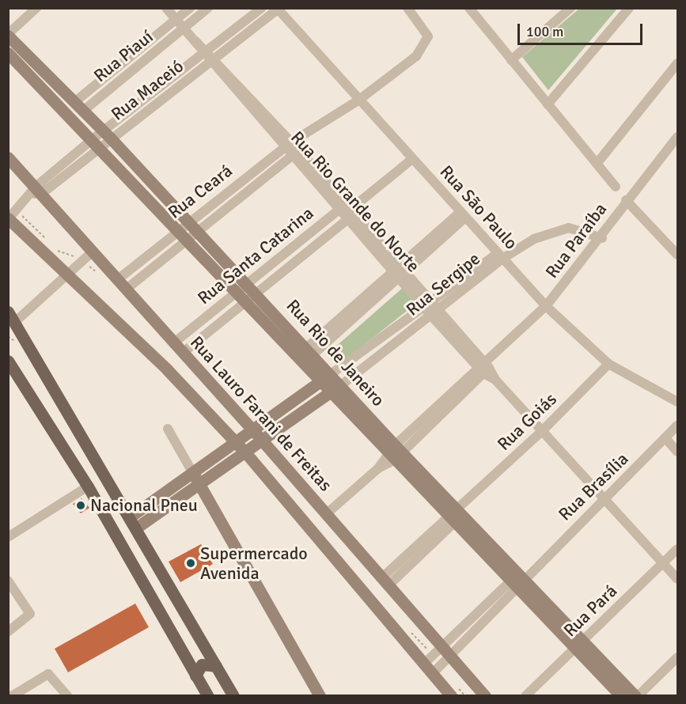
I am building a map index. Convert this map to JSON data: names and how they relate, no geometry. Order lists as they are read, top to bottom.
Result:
{
  "streets": {
    "street": [
      "Rua Piauí",
      "Rua Maceió",
      "Rua Ceará",
      "Rua Rio Grande do Norte",
      "Rua São Paulo",
      "Rua Paraíba",
      "Rua Santa Catarina",
      "Rua Sergipe",
      "Rua Rio de Janeiro",
      "Rua Lauro Farani de Freitas",
      "Rua Goiás",
      "Rua Brasília",
      "Rua Pará"
    ]
  },
  "crossings": [
    ["Rua Piauí", "Rua Rio Grande do Norte"],
    ["Rua Piauí", "Rua Rio de Janeiro"],
    ["Rua Maceió", "Rua Rio Grande do Norte"],
    ["Rua Maceió", "Rua São Paulo"],
    ["Rua Maceió", "Rua Rio de Janeiro"],
    ["Rua Maceió", "Rua Lauro Farani de Freitas"],
    ["Rua Ceará", "Rua Rio Grande do Norte"],
    ["Rua Ceará", "Rua São Paulo"],
    ["Rua Ceará", "Rua Rio de Janeiro"],
    ["Rua Ceará", "Rua Lauro Farani de Freitas"],
    ["Rua Rio Grande do Norte", "Rua Paraíba"],
    ["Rua Rio Grande do Norte", "Rua Santa Catarina"],
    ["Rua Rio Grande do Norte", "Rua Sergipe"],
    ["Rua Rio Grande do Norte", "Rua Goiás"],
    ["Rua Rio Grande do Norte", "Rua Brasília"],
    ["Rua Rio Grande do Norte", "Rua Pará"],
    ["Rua São Paulo", "Rua Paraíba"],
    ["Rua São Paulo", "Rua Santa Catarina"],
    ["Rua São Paulo", "Rua Sergipe"],
    ["Rua São Paulo", "Rua Goiás"],
    ["Rua Paraíba", "Rua Sergipe"],
    ["Rua Paraíba", "Rua Rio de Janeiro"],
    ["Rua Paraíba", "Rua Lauro Farani de Freitas"],
    ["Rua Santa Catarina", "Rua Rio de Janeiro"],
    ["Rua Santa Catarina", "Rua Lauro Farani de Freitas"],
    ["Rua Sergipe", "Rua Rio de Janeiro"],
    ["Rua Rio de Janeiro", "Rua Goiás"],
    ["Rua Rio de Janeiro", "Rua Brasília"],
    ["Rua Rio de Janeiro", "Rua Pará"],
    ["Rua Lauro Farani de Freitas", "Rua Goiás"],
    ["Rua Lauro Farani de Freitas", "Rua Brasília"]
  ],
  "places": ["Nacional Pneu", "Supermercado Avenida"],
  "scale_bar": "100 m"
}
